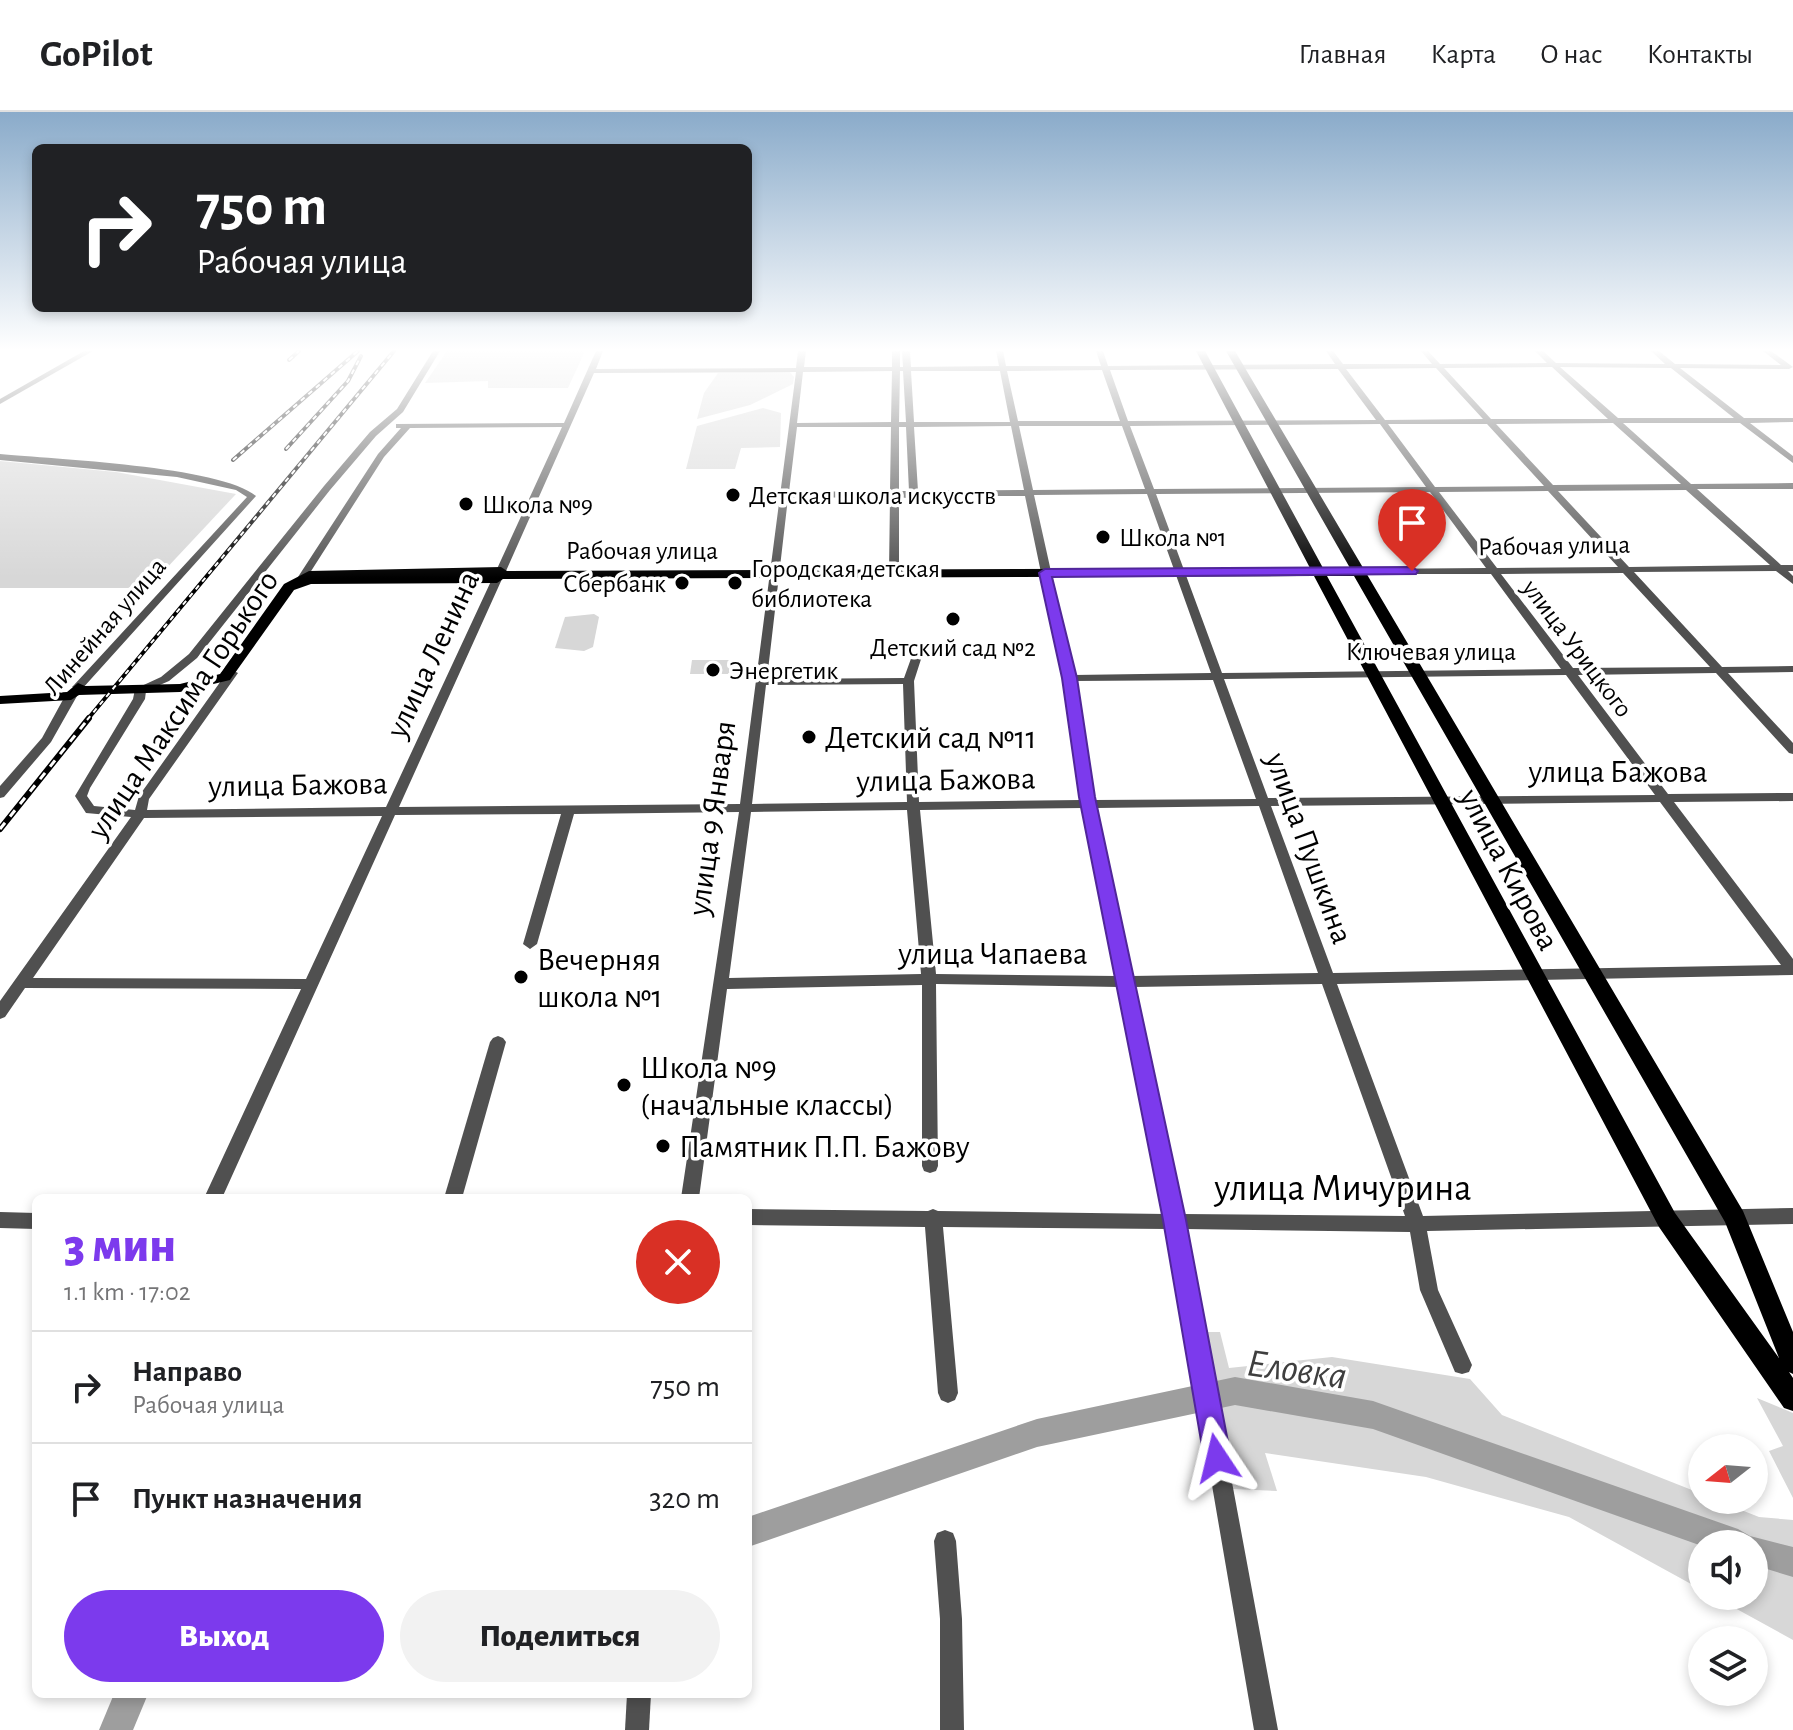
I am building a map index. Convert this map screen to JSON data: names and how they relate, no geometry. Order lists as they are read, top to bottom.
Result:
{
  "streets": {
    "main road": ["Рабочая улица", "улица Максима Горького", "улица Кирова"],
    "street": [
      "Линейная улица",
      "улица Урицкого",
      "Ключевая улица",
      "улица Ленина",
      "улица Бажова",
      "улица 9 Января",
      "улица Пушкина",
      "улица Чапаева",
      "улица Мичурина"
    ]
  },
  "crossings": [
    ["Рабочая улица", "улица Урицкого"],
    ["Рабочая улица", "улица Ленина"],
    ["Рабочая улица", "улица Максима Горького"],
    ["Рабочая улица", "улица 9 Января"],
    ["Рабочая улица", "улица Пушкина"],
    ["Рабочая улица", "улица Кирова"],
    ["улица Урицкого", "Ключевая улица"],
    ["улица Урицкого", "улица Бажова"],
    ["улица Урицкого", "улица Чапаева"],
    ["Ключевая улица", "улица Пушкина"],
    ["Ключевая улица", "улица Кирова"],
    ["улица Ленина", "улица Бажова"],
    ["улица Максима Горького", "улица Бажова"],
    ["улица Бажова", "улица 9 Января"],
    ["улица Бажова", "улица Пушкина"],
    ["улица Бажова", "улица Кирова"],
    ["улица 9 Января", "улица Чапаева"],
    ["улица Пушкина", "улица Чапаева"],
    ["улица Пушкина", "улица Мичурина"],
    ["улица Кирова", "улица Чапаева"],
    ["улица Кирова", "улица Мичурина"]
  ],
  "water": ["Еловка"],
  "places": [
    "Детская школа искусств",
    "Школа №9",
    "Школа №1",
    "Сбербанк",
    "Городская детская библиотека",
    "Детский сад №2",
    "Энергетик",
    "Детский сад №11",
    "Вечерняя школа №1",
    "Школа №9 (начальные классы)",
    "Памятник П.П. Бажову"
  ],
  "north": "left",
  "page": {
    "header": "GoPilot",
    "nav": [
      "Главная",
      "Карта",
      "О нас",
      "Контакты"
    ],
    "turn": ["750 m", "Рабочая улица"],
    "heading": ["3 мин", "1.1 km · 17:02"],
    "list": [
      {
        "name": "Направо",
        "note": "Рабочая улица",
        "value": "750 m"
      },
      {
        "name": "Пункт назначения",
        "value": "320 m"
      }
    ],
    "buttons": ["Выход", "Поделиться"]
  }
}
